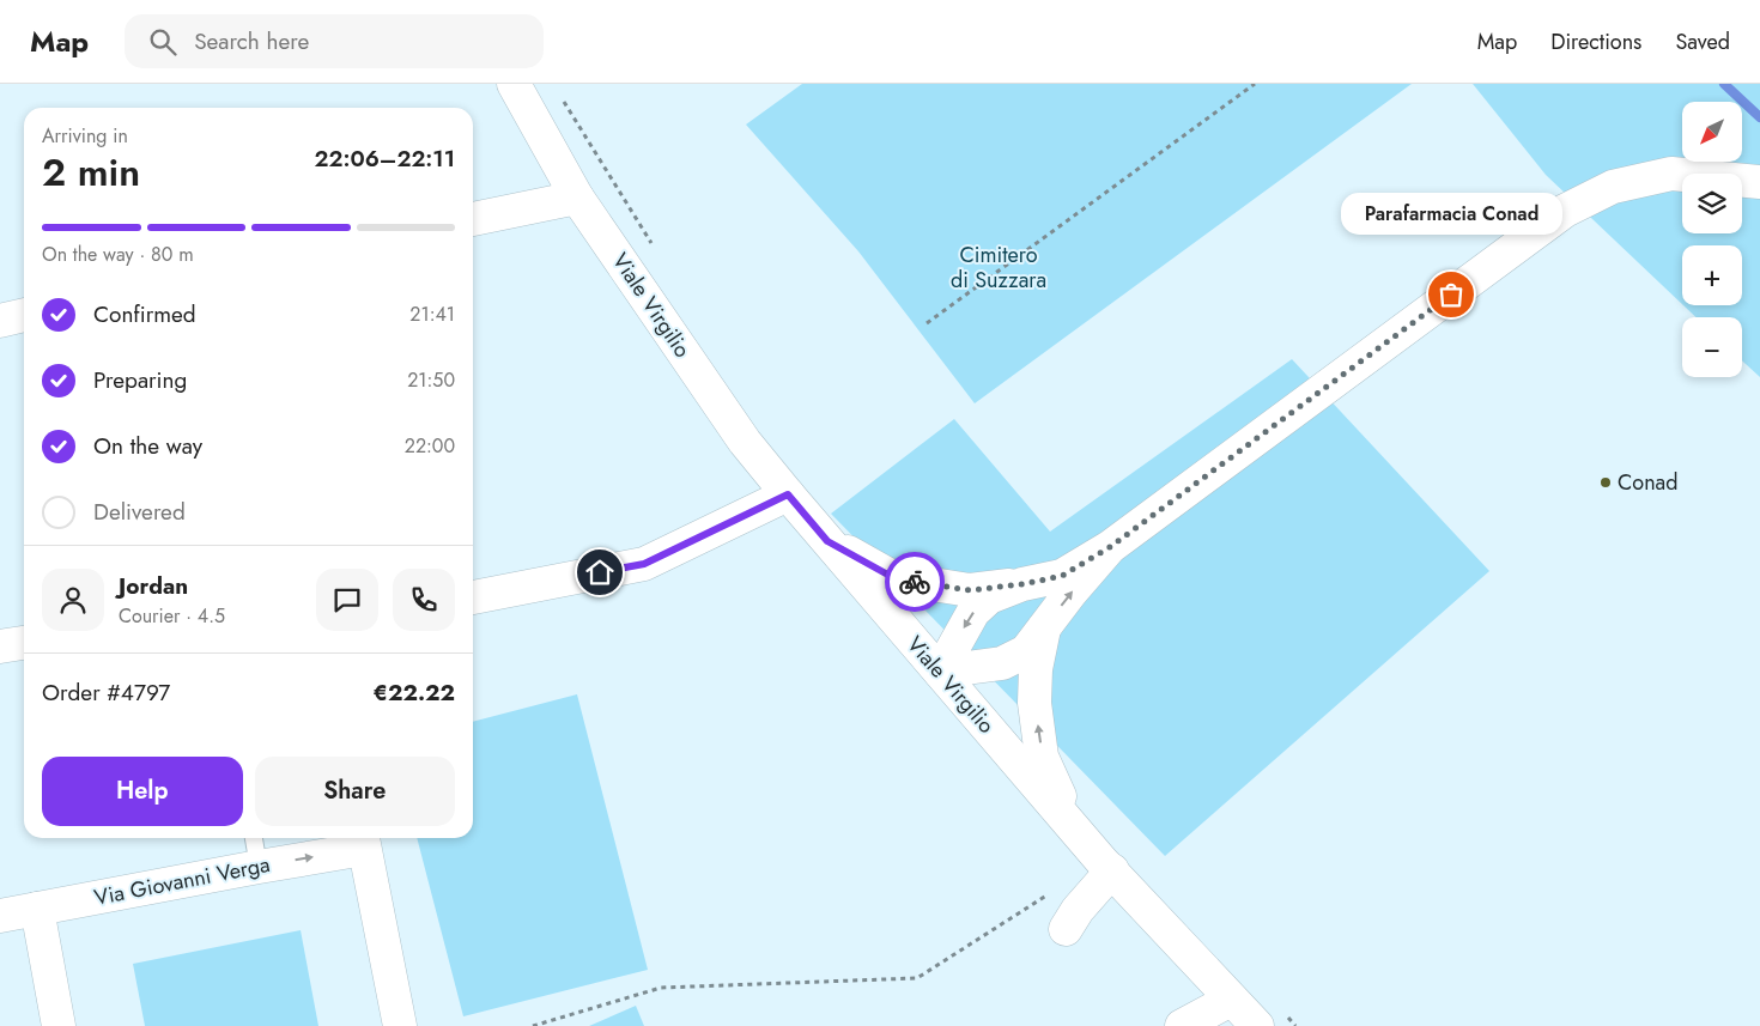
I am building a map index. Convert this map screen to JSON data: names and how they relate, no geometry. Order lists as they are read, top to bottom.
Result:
{
  "streets": {
    "street": ["Viale Virgilio", "Via Giovanni Verga"]
  },
  "parks": ["Cimitero di Suzzara"],
  "places": ["Parafarmacia Conad", "Conad"],
  "north": "bottom left",
  "page": {
    "header": "Map",
    "search": "Search here",
    "nav": ["Map", "Directions", "Saved"],
    "map_buttons": ["+", "−"],
    "heading": ["2 min", "Arriving in", "22:06–22:11"],
    "panel": [
      "Jordan",
      "Courier · 4.5",
      "Order #4797",
      "€22.22"
    ],
    "bubble": "Parafarmacia Conad",
    "bar": "On the way · 80 m",
    "list": [
      ["Confirmed", "21:41"],
      ["Preparing", "21:50"],
      ["On the way", "22:00"],
      "Delivered"
    ],
    "buttons": ["Help", "Share"]
  }
}
